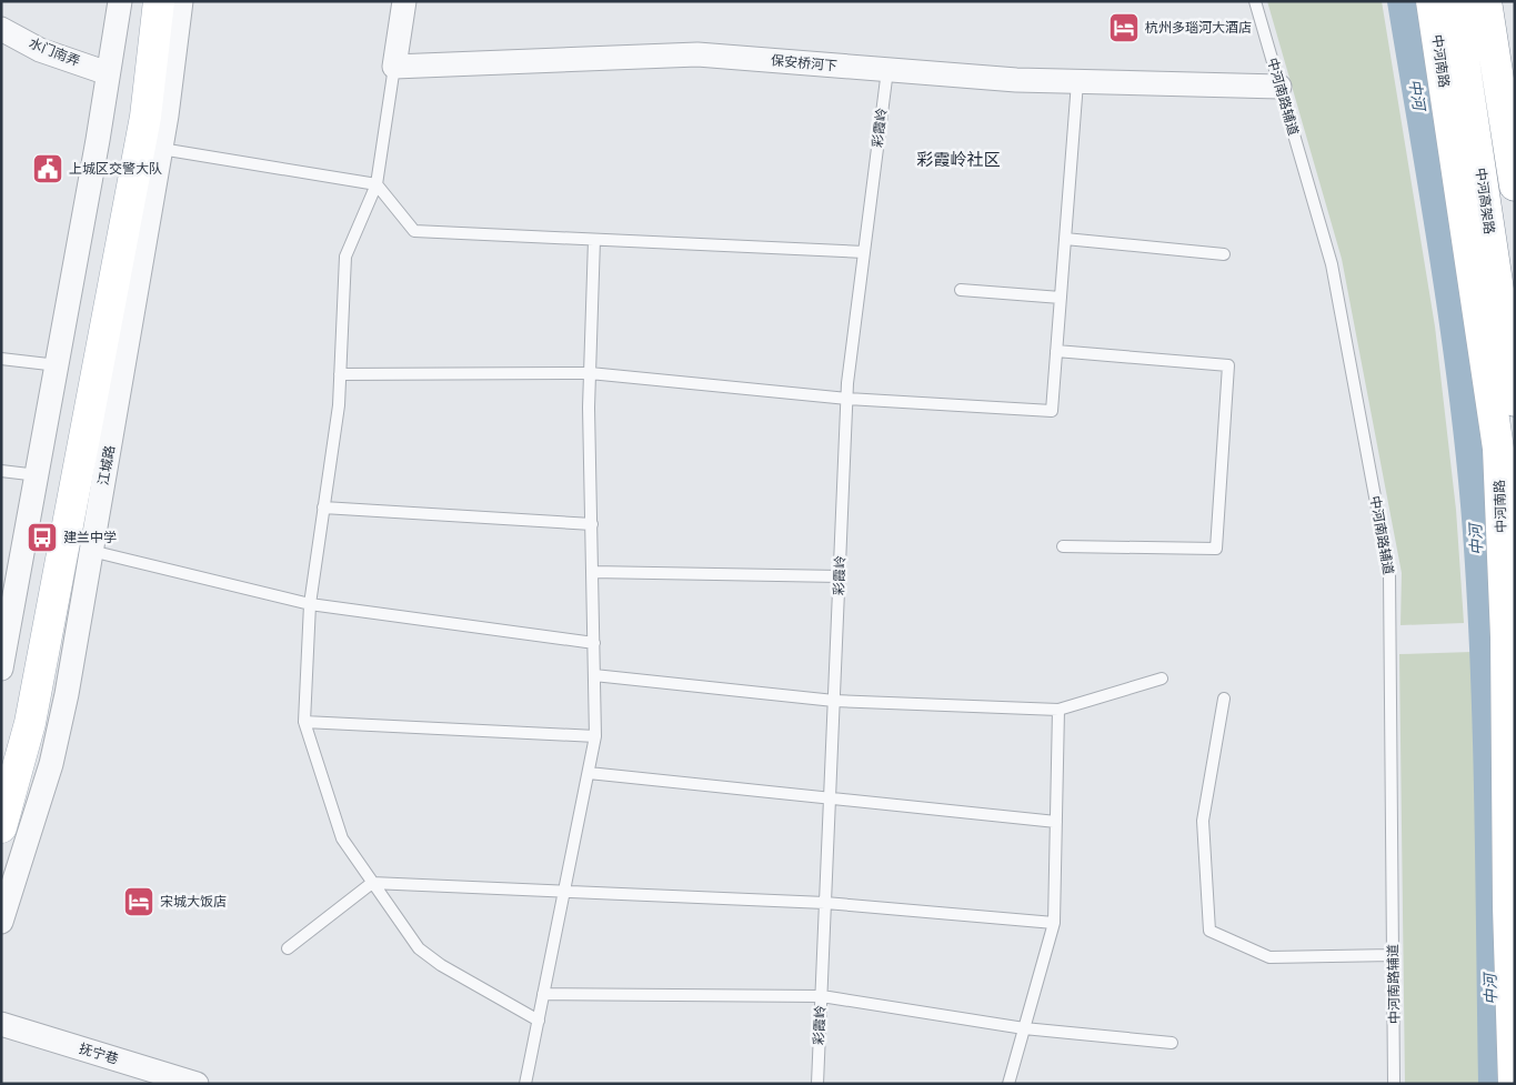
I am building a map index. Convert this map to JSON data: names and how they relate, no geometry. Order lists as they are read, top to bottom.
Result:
{
  "streets": {
    "main road": ["中河南路", "中河高架路", "江城路"],
    "street": ["水门南弄", "保安桥河下", "抚宁巷"],
    "lane": ["中河南路辅道", "彩霞岭"]
  },
  "crossings": [
    ["保安桥河下", "中河南路辅道"],
    ["保安桥河下", "彩霞岭"]
  ],
  "districts": ["彩霞岭社区"],
  "water": ["中河"],
  "places": {
    "hotel": ["杭州多瑙河大酒店", "宋城大饭店"],
    "public building": ["上城区交警大队"],
    "bus stop": ["建兰中学"]
  }
}
